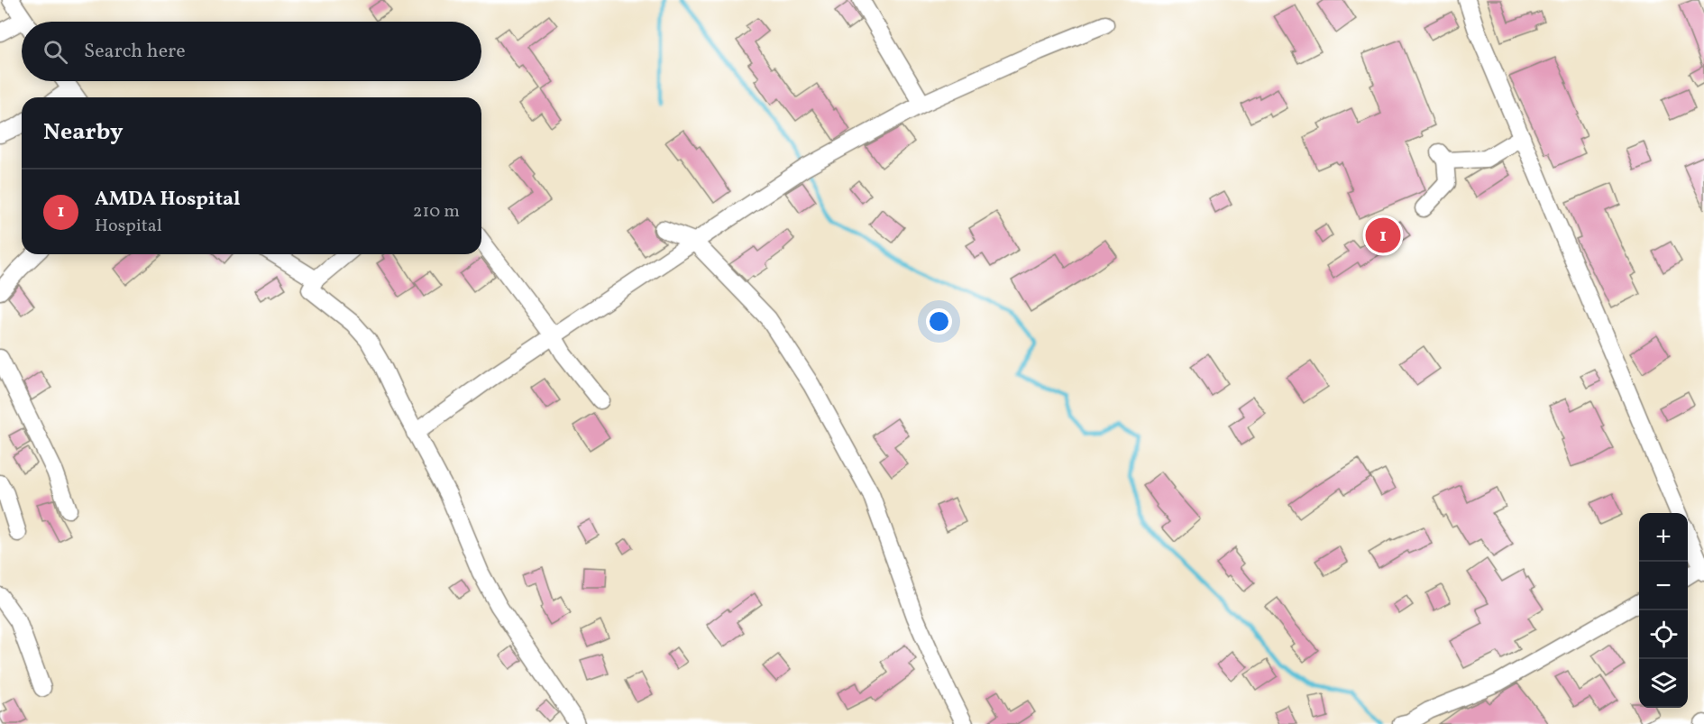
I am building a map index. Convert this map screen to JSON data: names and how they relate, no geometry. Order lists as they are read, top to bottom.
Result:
{
  "page": {
    "search": "Search here",
    "heading": "Nearby",
    "list": [
      {
        "mark": "1",
        "name": "AMDA Hospital",
        "note": "Hospital",
        "value": "210 m"
      }
    ],
    "pins": "1",
    "map_buttons": ["+", "−"]
  }
}
